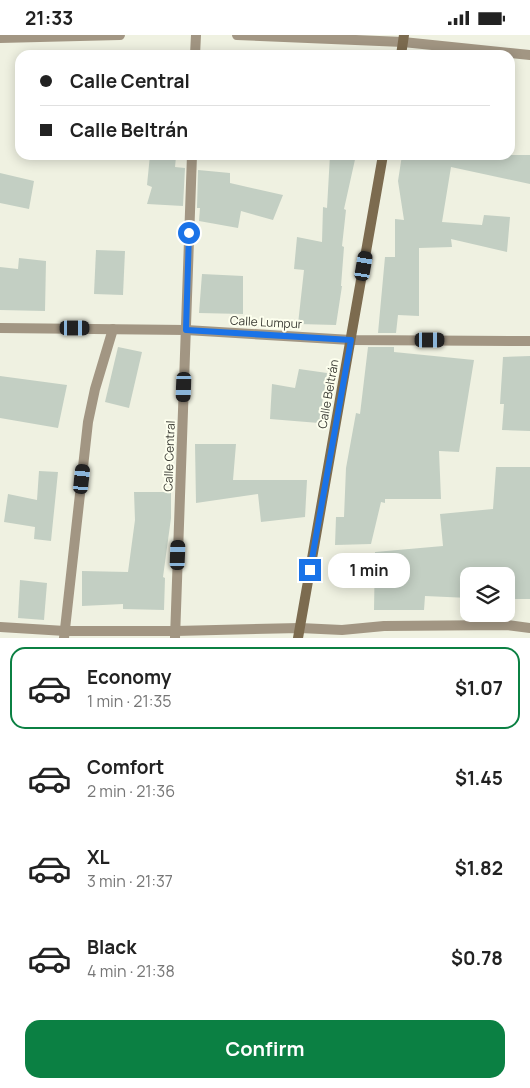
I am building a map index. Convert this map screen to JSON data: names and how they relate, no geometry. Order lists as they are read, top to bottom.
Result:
{
  "streets": {
    "main road": ["Calle Beltrán"],
    "street": ["Calle Lumpur", "Calle Central"]
  },
  "crossings": [
    ["Calle Lumpur", "Calle Beltrán"],
    ["Calle Lumpur", "Calle Central"]
  ],
  "page": {
    "status": "21:33",
    "banner": ["Calle Central", "Calle Beltrán"],
    "bubble": "1 min",
    "list": [
      {
        "name": "Economy",
        "note": "1 min · 21:35",
        "value": "$1.07"
      },
      {
        "name": "Comfort",
        "note": "2 min · 21:36",
        "value": "$1.45"
      },
      {
        "name": "XL",
        "note": "3 min · 21:37",
        "value": "$1.82"
      },
      {
        "name": "Black",
        "note": "4 min · 21:38",
        "value": "$0.78"
      }
    ],
    "buttons": "Confirm"
  }
}
